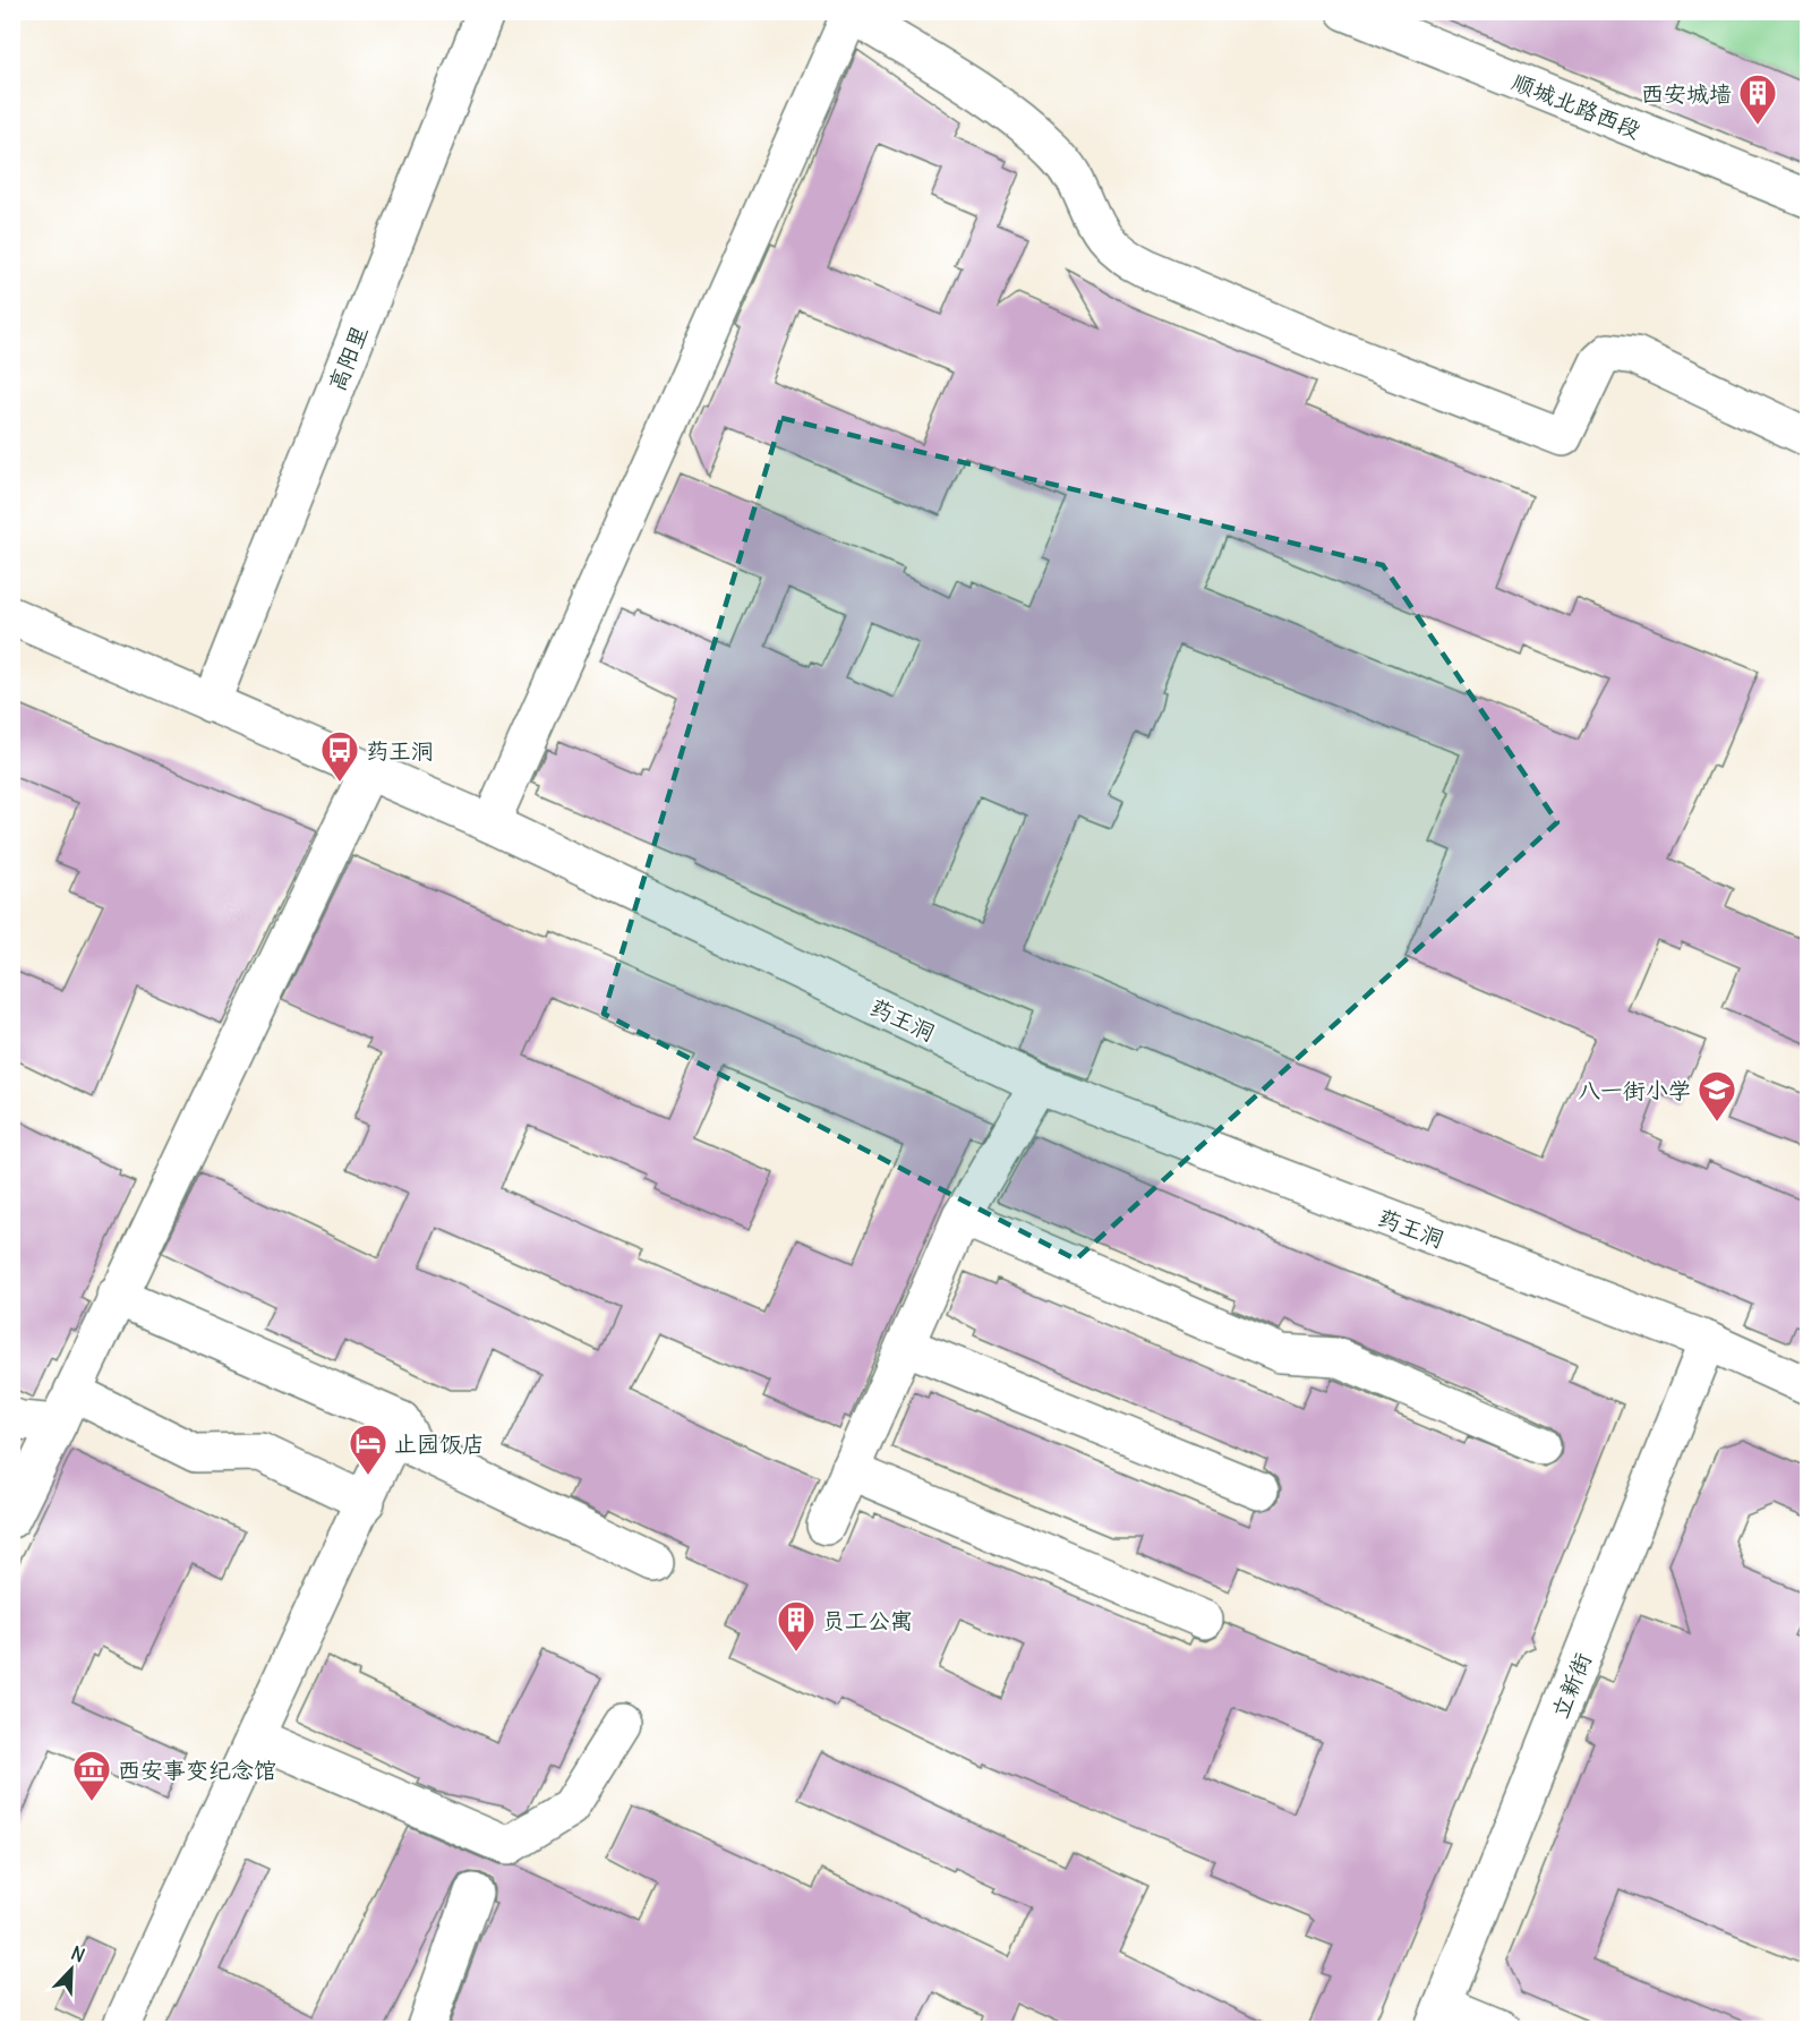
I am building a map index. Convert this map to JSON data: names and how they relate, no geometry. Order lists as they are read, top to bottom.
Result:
{
  "streets": {
    "street": [
      "顺城北路西段",
      "高阳里",
      "药王洞",
      "立新街"
    ]
  },
  "crossings": [
    ["高阳里", "药王洞"],
    ["药王洞", "立新街"]
  ],
  "places": {
    "building": ["西安城墙", "员工公寓"],
    "bus stop": ["药王洞"],
    "school or university": ["八一街小学"],
    "hotel": ["止园饭店"],
    "museum": ["西安事变纪念馆"]
  },
  "north": "top right"
}
